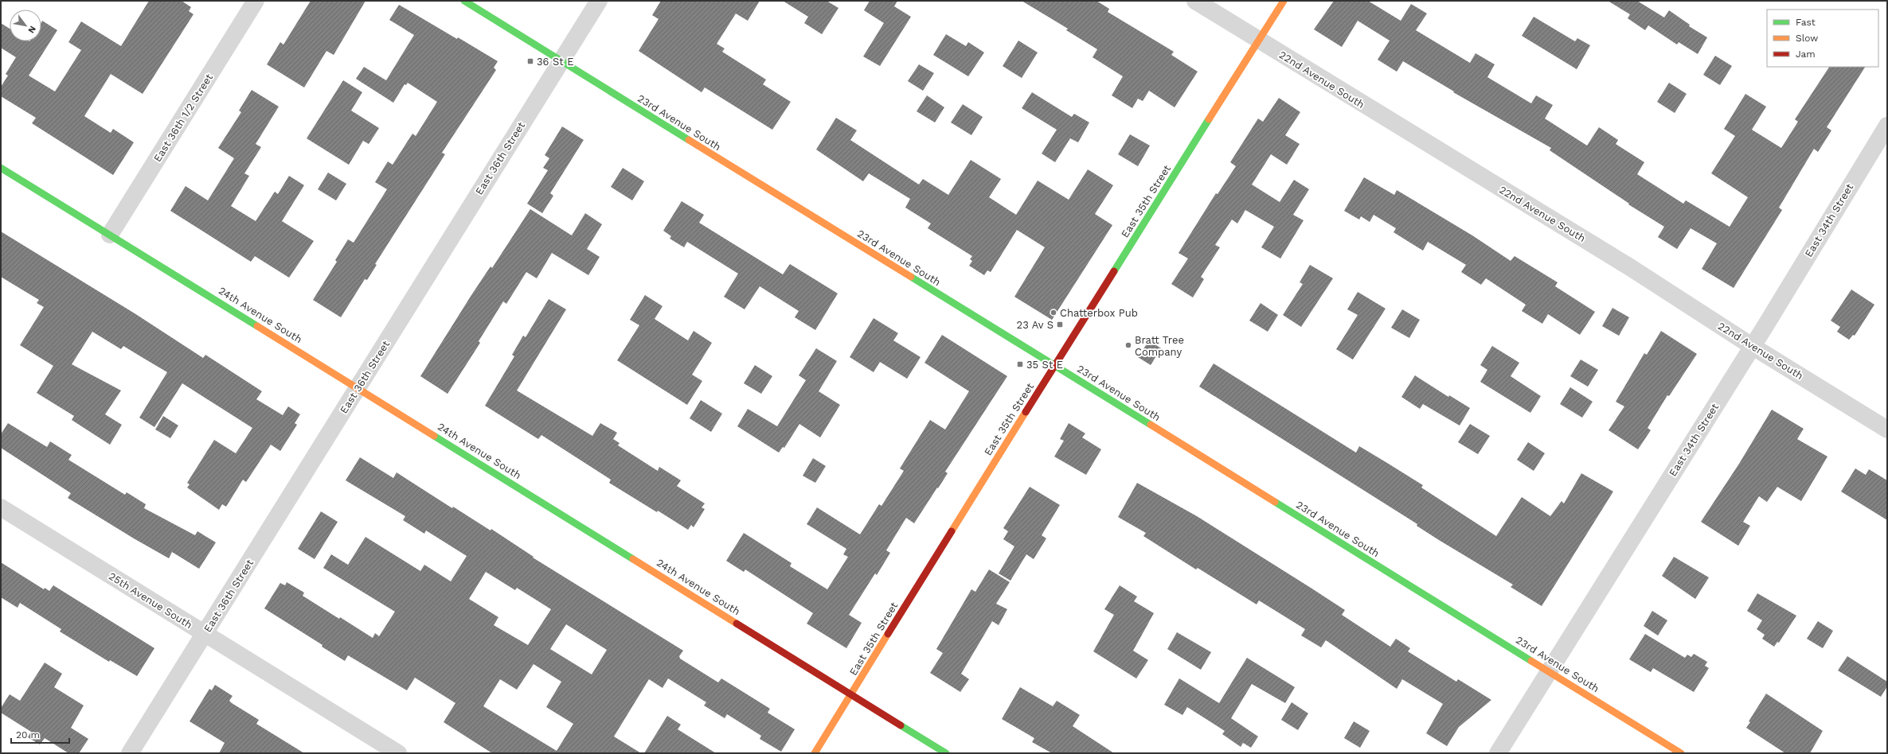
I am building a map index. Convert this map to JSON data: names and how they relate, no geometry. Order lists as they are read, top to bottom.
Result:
{
  "streets": {
    "street": [
      "22nd Avenue South",
      "East 36th 1/2 Street",
      "23rd Avenue South",
      "East 36th Street",
      "East 35th Street",
      "East 34th Street",
      "24th Avenue South",
      "25th Avenue South"
    ]
  },
  "crossings": [
    ["22nd Avenue South", "East 35th Street"],
    ["22nd Avenue South", "East 34th Street"],
    ["East 36th 1/2 Street", "24th Avenue South"],
    ["23rd Avenue South", "East 36th Street"],
    ["23rd Avenue South", "East 35th Street"],
    ["23rd Avenue South", "East 34th Street"],
    ["East 36th Street", "24th Avenue South"],
    ["East 36th Street", "25th Avenue South"],
    ["East 35th Street", "24th Avenue South"]
  ],
  "places": {
    "transit": ["36 St E", "23 Av S", "35 St E"],
    "other": ["Chatterbox Pub", "Bratt Tree Company"]
  },
  "legend": ["Fast", "Slow", "Jam"],
  "scale_bar": "20 m",
  "north": "bottom right"
}
